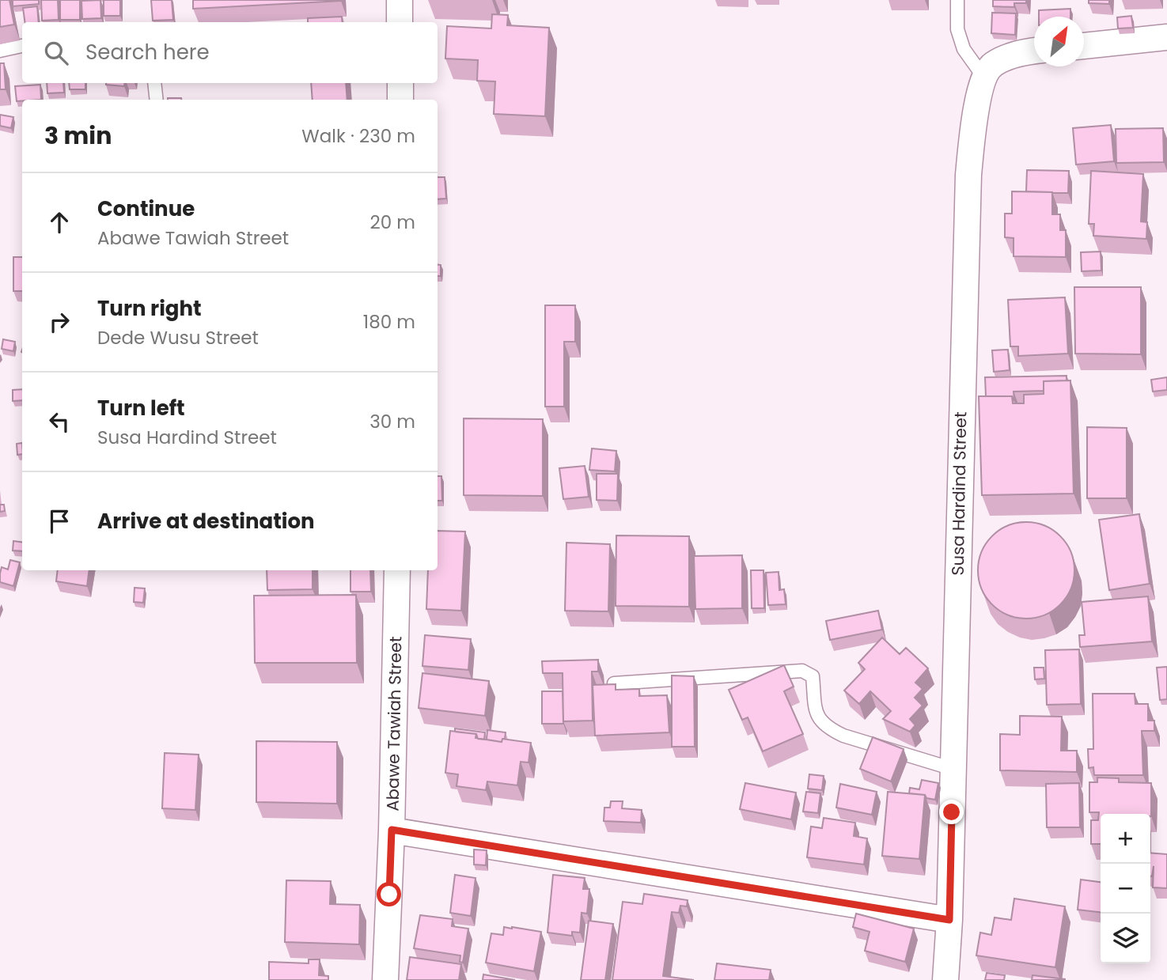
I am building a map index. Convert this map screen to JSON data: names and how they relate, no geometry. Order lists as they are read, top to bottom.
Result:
{
  "streets": {
    "street": ["Susa Hardind Street", "Abawe Tawiah Street"]
  },
  "north": "top right",
  "page": {
    "search": "Search here",
    "heading": ["3 min", "Walk · 230 m"],
    "list": [
      ["Continue", "Abawe Tawiah Street", "20 m"],
      ["Turn right", "Dede Wusu Street", "180 m"],
      ["Turn left", "Susa Hardind Street", "30 m"],
      "Arrive at destination"
    ],
    "map_buttons": ["+", "−"]
  }
}
